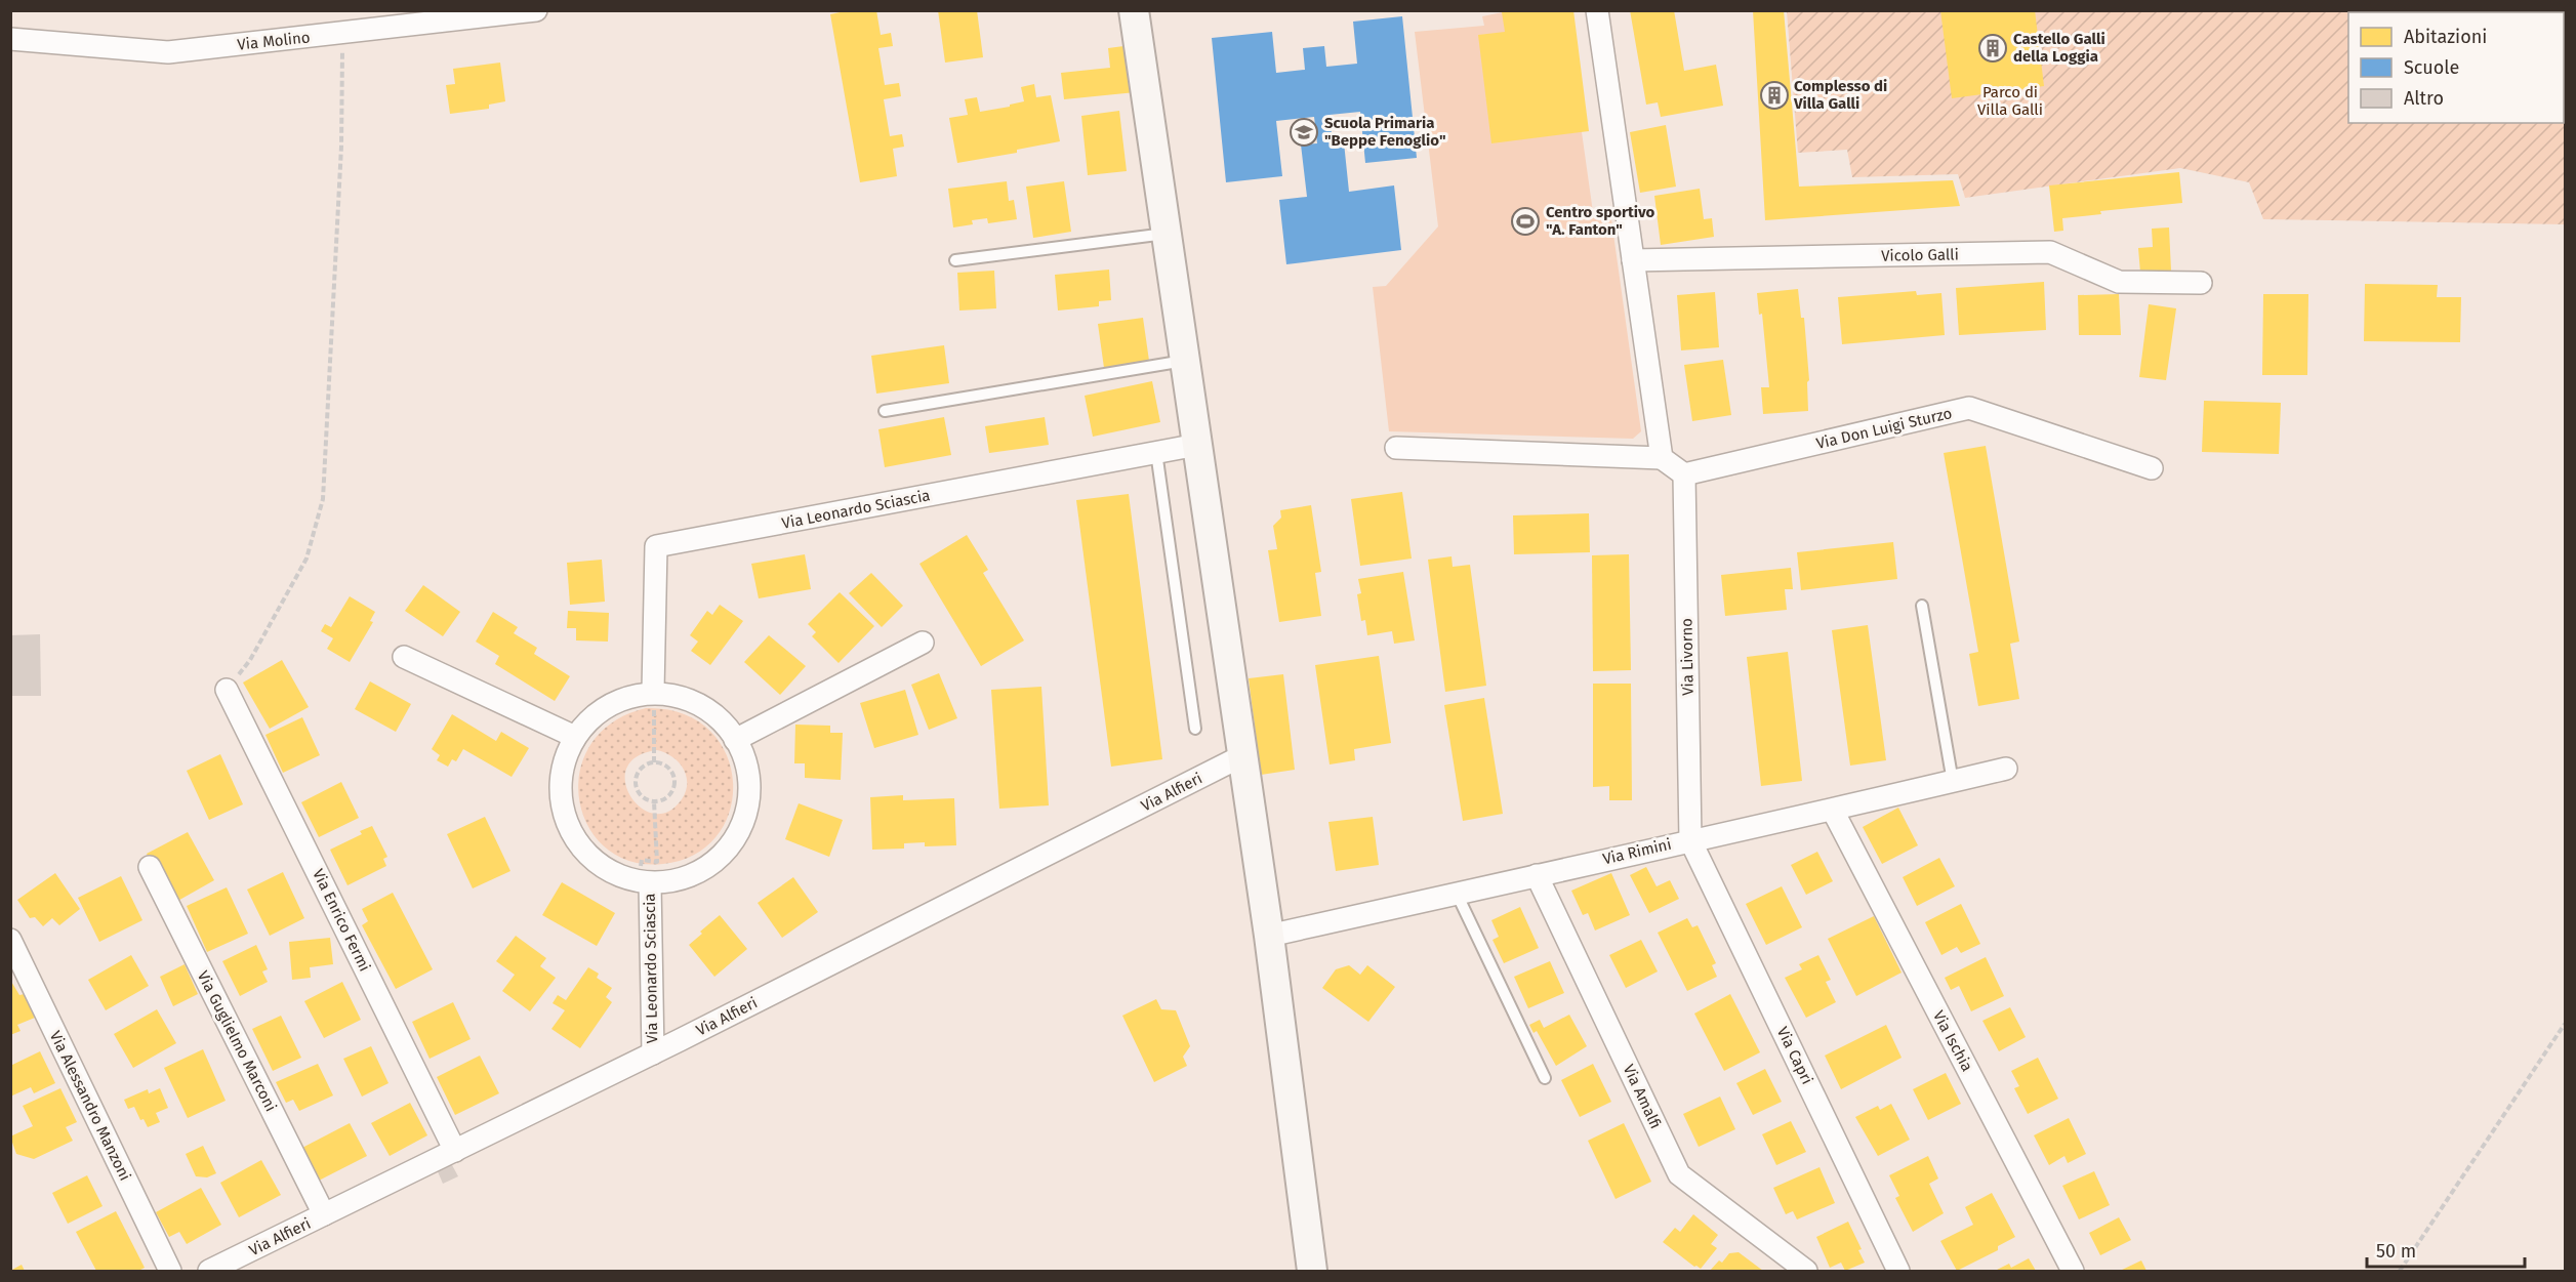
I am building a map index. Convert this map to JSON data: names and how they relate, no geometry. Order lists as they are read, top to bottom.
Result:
{
  "streets": {
    "street": [
      "Via Molino",
      "Vicolo Galli",
      "Via Don Luigi Sturzo",
      "Via Leonardo Sciascia",
      "Via Livorno",
      "Via Alfieri",
      "Via Rimini",
      "Via Enrico Fermi",
      "Via Guglielmo Marconi",
      "Via Ischia",
      "Via Capri",
      "Via Amalfi",
      "Via Alessandro Manzoni"
    ]
  },
  "crossings": [
    ["Via Don Luigi Sturzo", "Via Livorno"],
    ["Via Leonardo Sciascia", "Via Alfieri"],
    ["Via Livorno", "Via Rimini"],
    ["Via Livorno", "Via Capri"],
    ["Via Alfieri", "Via Enrico Fermi"],
    ["Via Alfieri", "Via Guglielmo Marconi"],
    ["Via Rimini", "Via Ischia"],
    ["Via Rimini", "Via Capri"],
    ["Via Rimini", "Via Amalfi"]
  ],
  "parks": ["Parco di Villa Galli"],
  "places": {
    "building": ["Castello Galli della Loggia", "Complesso di Villa Galli"],
    "school or university": ["Scuola Primaria \"Beppe Fenoglio\""],
    "sports": ["Centro sportivo \"A. Fanton\""]
  },
  "legend": ["Abitazioni", "Scuole", "Altro"],
  "scale_bar": "50 m"
}
